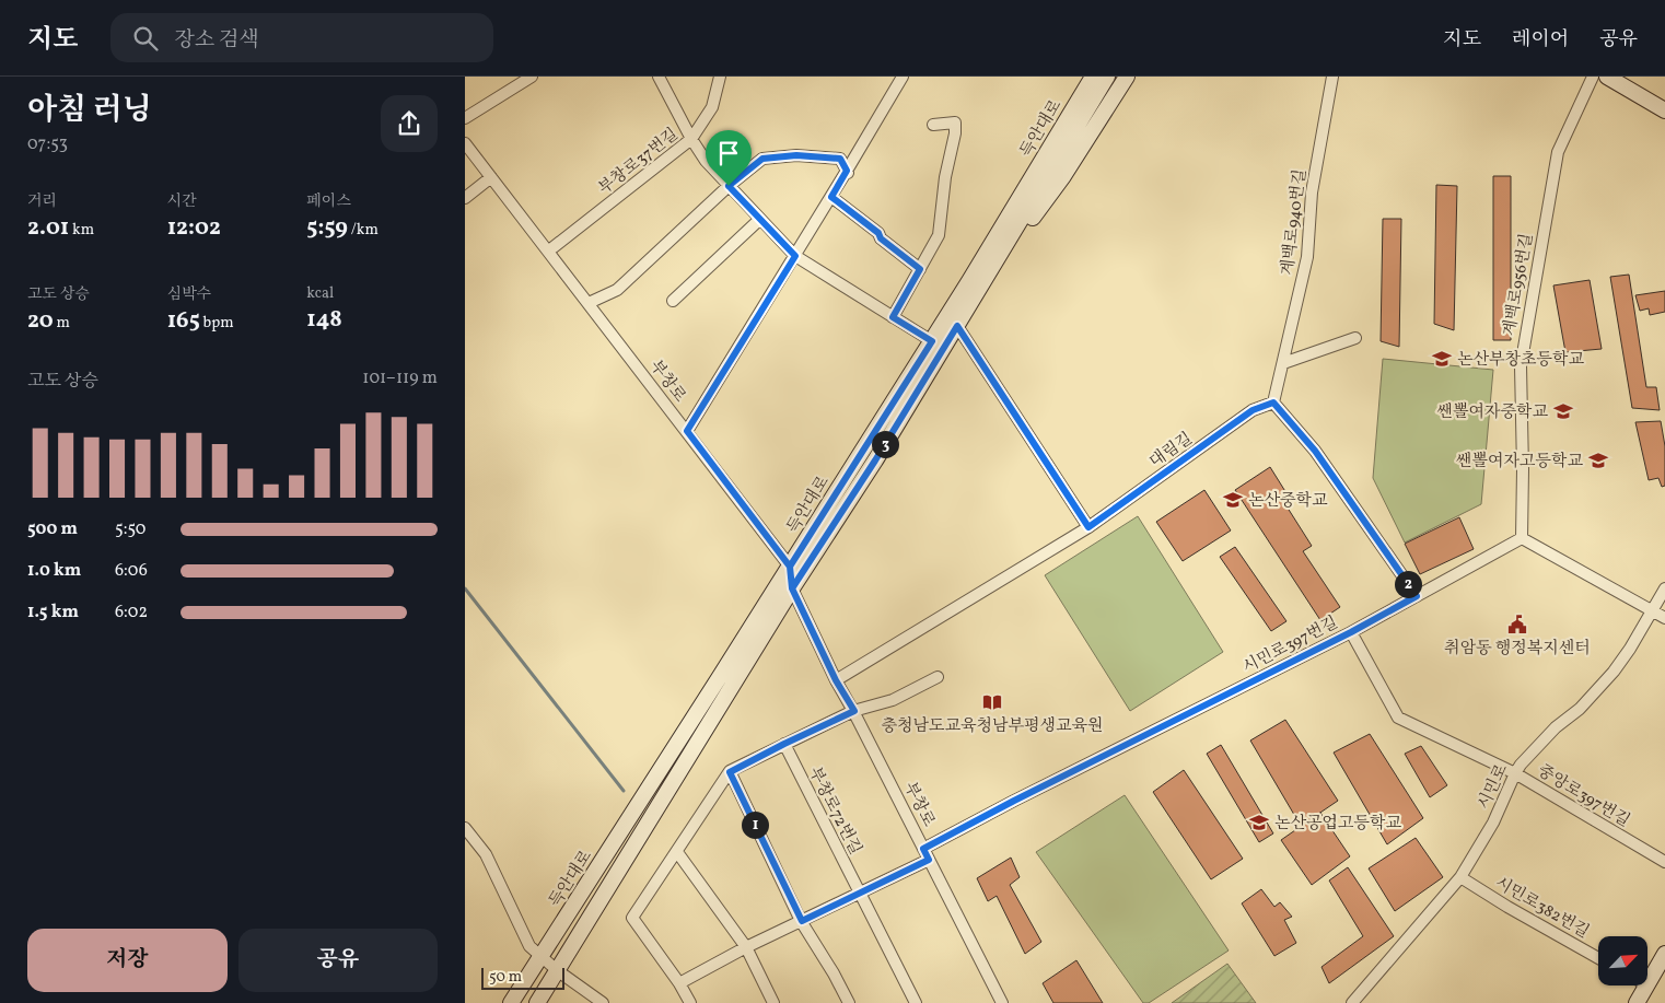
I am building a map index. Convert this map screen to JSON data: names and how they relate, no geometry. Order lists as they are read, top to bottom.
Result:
{
  "streets": {
    "street": [
      "득안대로",
      "부창로37번길",
      "계백로940번길",
      "계백로956번길",
      "부창로",
      "대림길",
      "시민로397번길",
      "시민로",
      "중앙로397번길",
      "부창로72번길",
      "시민로382번길"
    ]
  },
  "crossings": [
    ["득안대로", "부창로"],
    ["부창로37번길", "부창로"],
    ["계백로940번길", "대림길"],
    ["계백로956번길", "시민로397번길"],
    ["부창로", "시민로397번길"],
    ["시민로397번길", "중앙로397번길"],
    ["시민로397번길", "부창로72번길"],
    ["시민로", "중앙로397번길"],
    ["시민로", "시민로382번길"]
  ],
  "places": {
    "school or university": [
      "논산부창초등학교",
      "쌘뽈여자중학교",
      "쌘뽈여자고등학교",
      "논산중학교",
      "논산공업고등학교"
    ],
    "public building": ["취암동 행정복지센터"],
    "library": ["충청남도교육청남부평생교육원"]
  },
  "scale_bar": "50 m",
  "north": "top right",
  "page": {
    "header": "지도",
    "search": "장소 검색",
    "nav": ["지도", "레이어", "공유"],
    "heading": ["아침 러닝", "07:53"],
    "stats": [
      ["거리", "2.01 km"],
      ["시간", "12:02"],
      ["페이스", "5:59 /km"],
      ["고도 상승", "20 m"],
      ["심박수", "165 bpm"],
      ["kcal", "148"]
    ],
    "chart": ["고도 상승", "101–119 m"],
    "pins": ["3", "2", "1"],
    "list": [
      {
        "name": "500 m",
        "note": "5:50"
      },
      {
        "name": "1.0 km",
        "note": "6:06"
      },
      {
        "name": "1.5 km",
        "note": "6:02"
      }
    ],
    "buttons": ["저장", "공유"],
    "scale": "50 m"
  }
}
